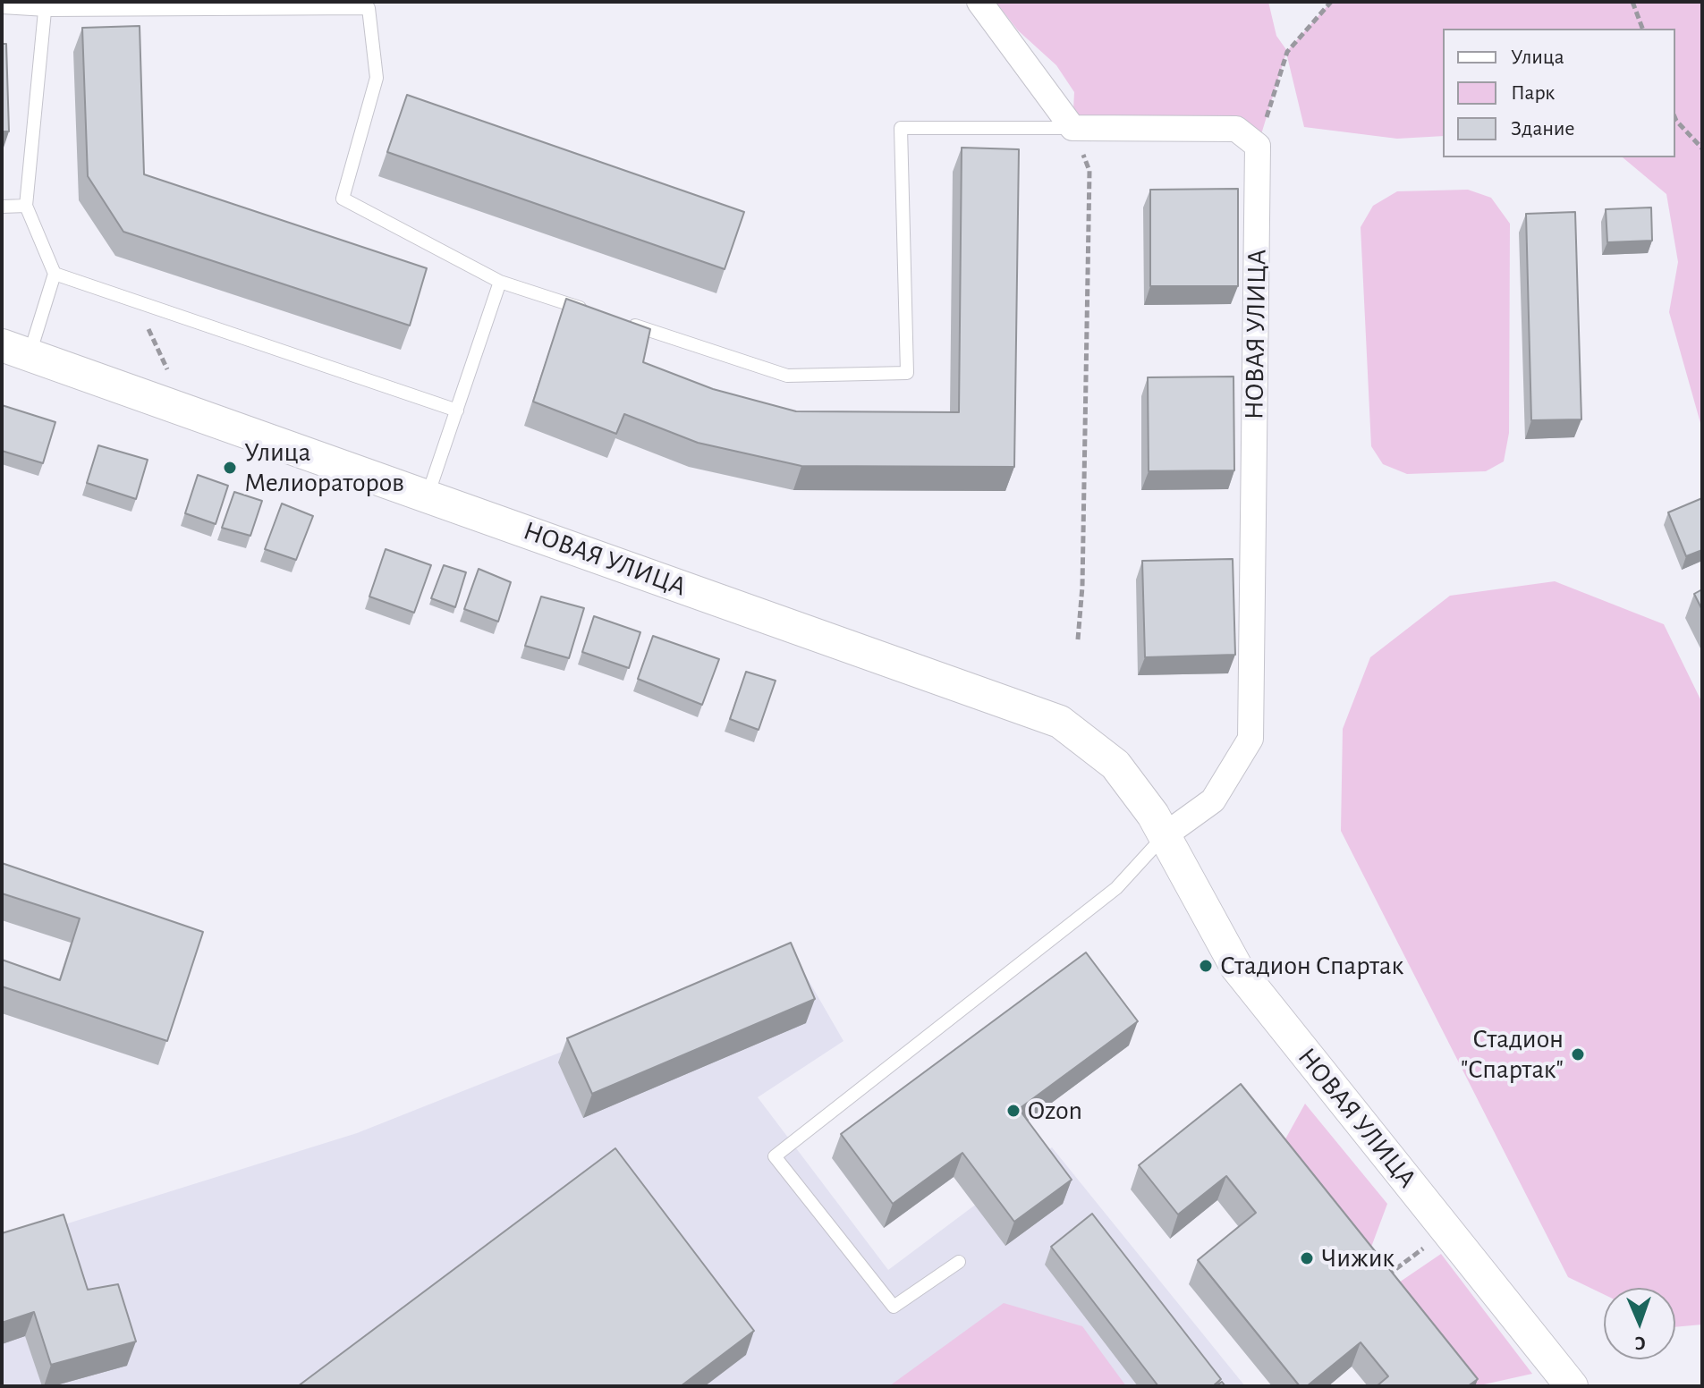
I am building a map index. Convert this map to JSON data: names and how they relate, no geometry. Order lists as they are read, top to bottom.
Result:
{
  "streets": {
    "street": ["НОВАЯ УЛИЦА"]
  },
  "places": [
    "Улица Мелиораторов",
    "Стадион Спартак",
    "Стадион \"Спартак\"",
    "Ozon",
    "Чижик"
  ],
  "legend": ["Улица", "Парк", "Здание"],
  "north": "bottom"
}
